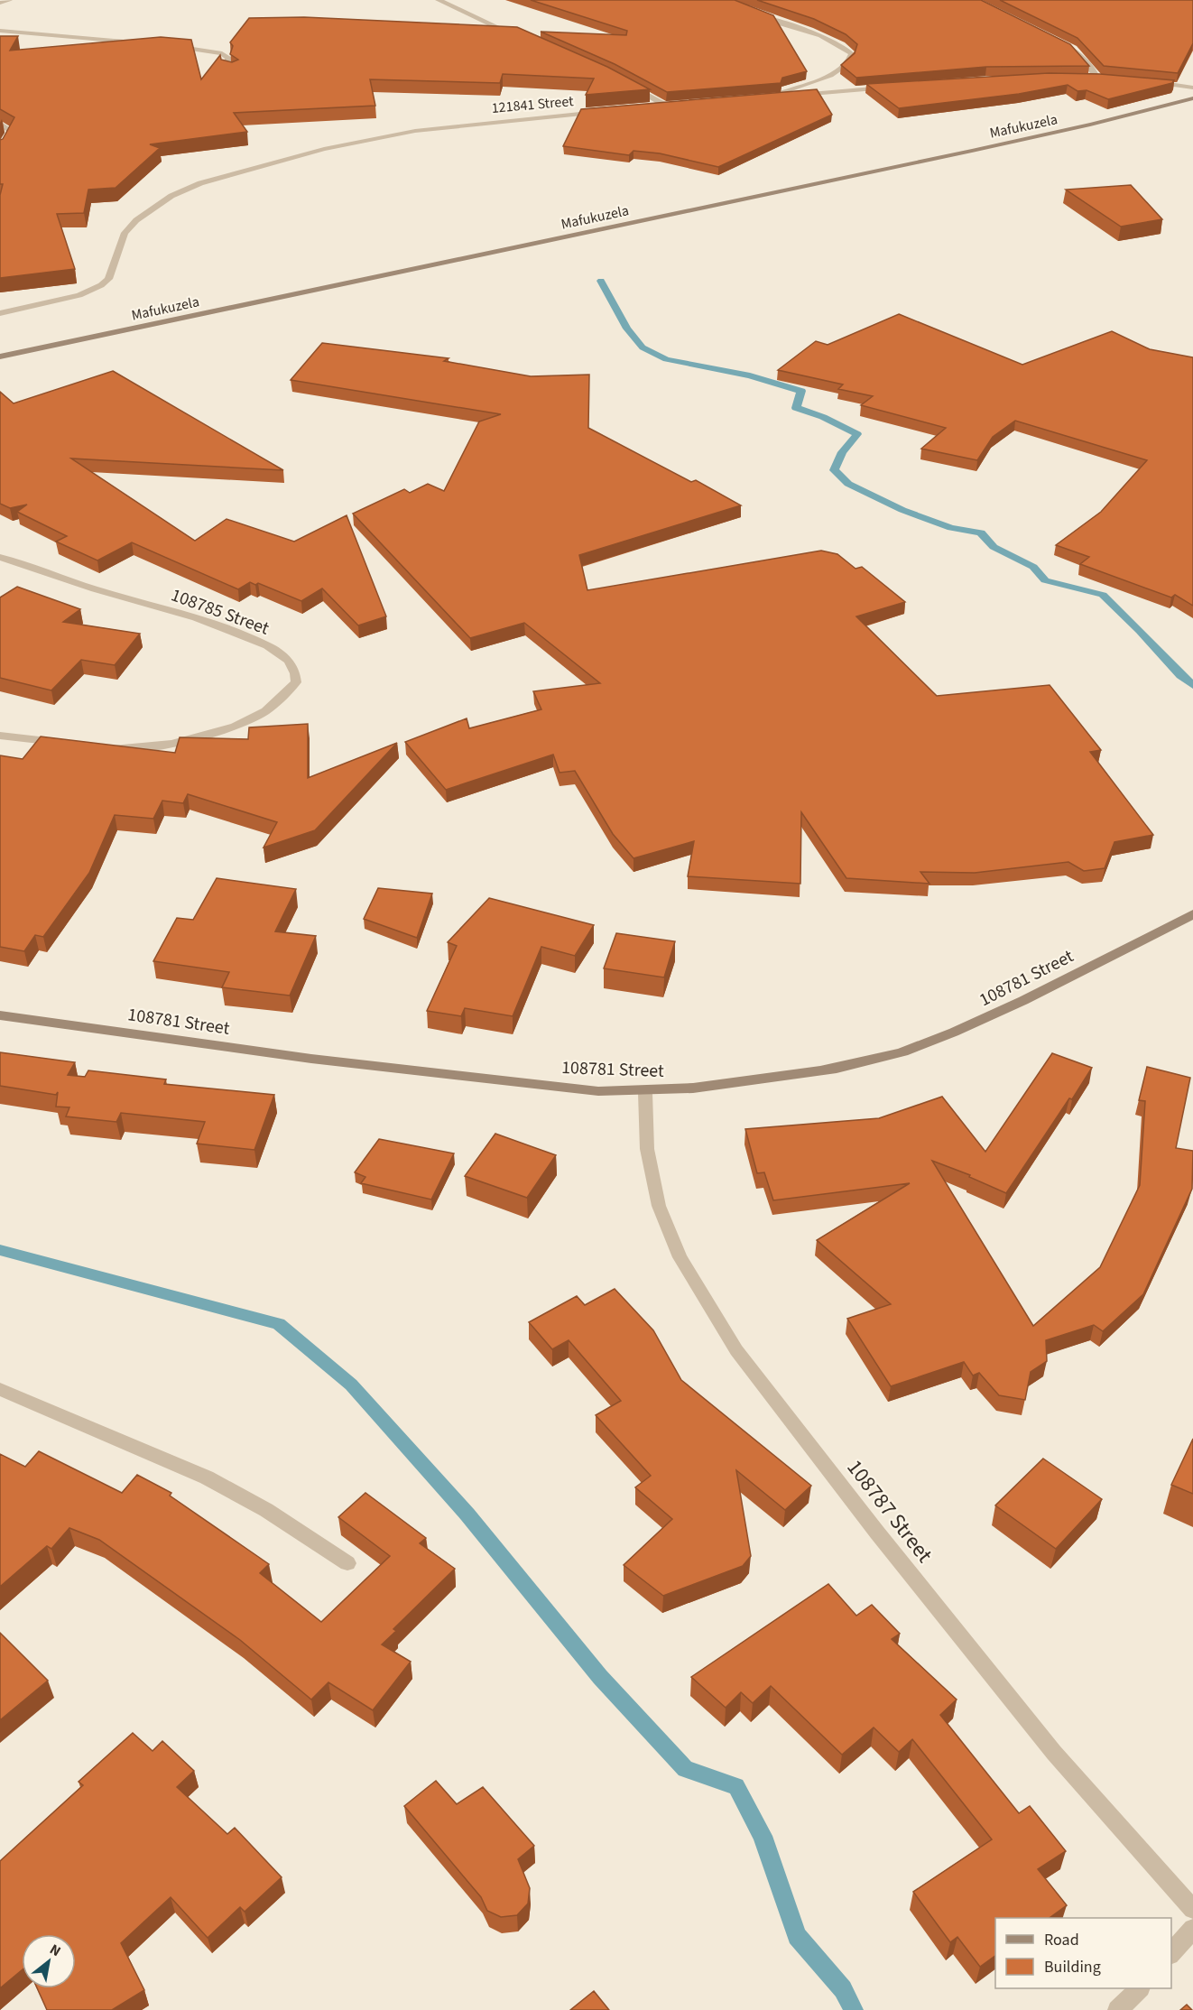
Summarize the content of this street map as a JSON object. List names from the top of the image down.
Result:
{
  "streets": {
    "main road": ["Mafukuzela", "108781 Street"],
    "street": ["121841 Street", "108785 Street", "108787 Street"]
  },
  "crossings": [
    ["108781 Street", "108787 Street"]
  ],
  "legend": ["Road", "Building"],
  "north": "top right"
}
